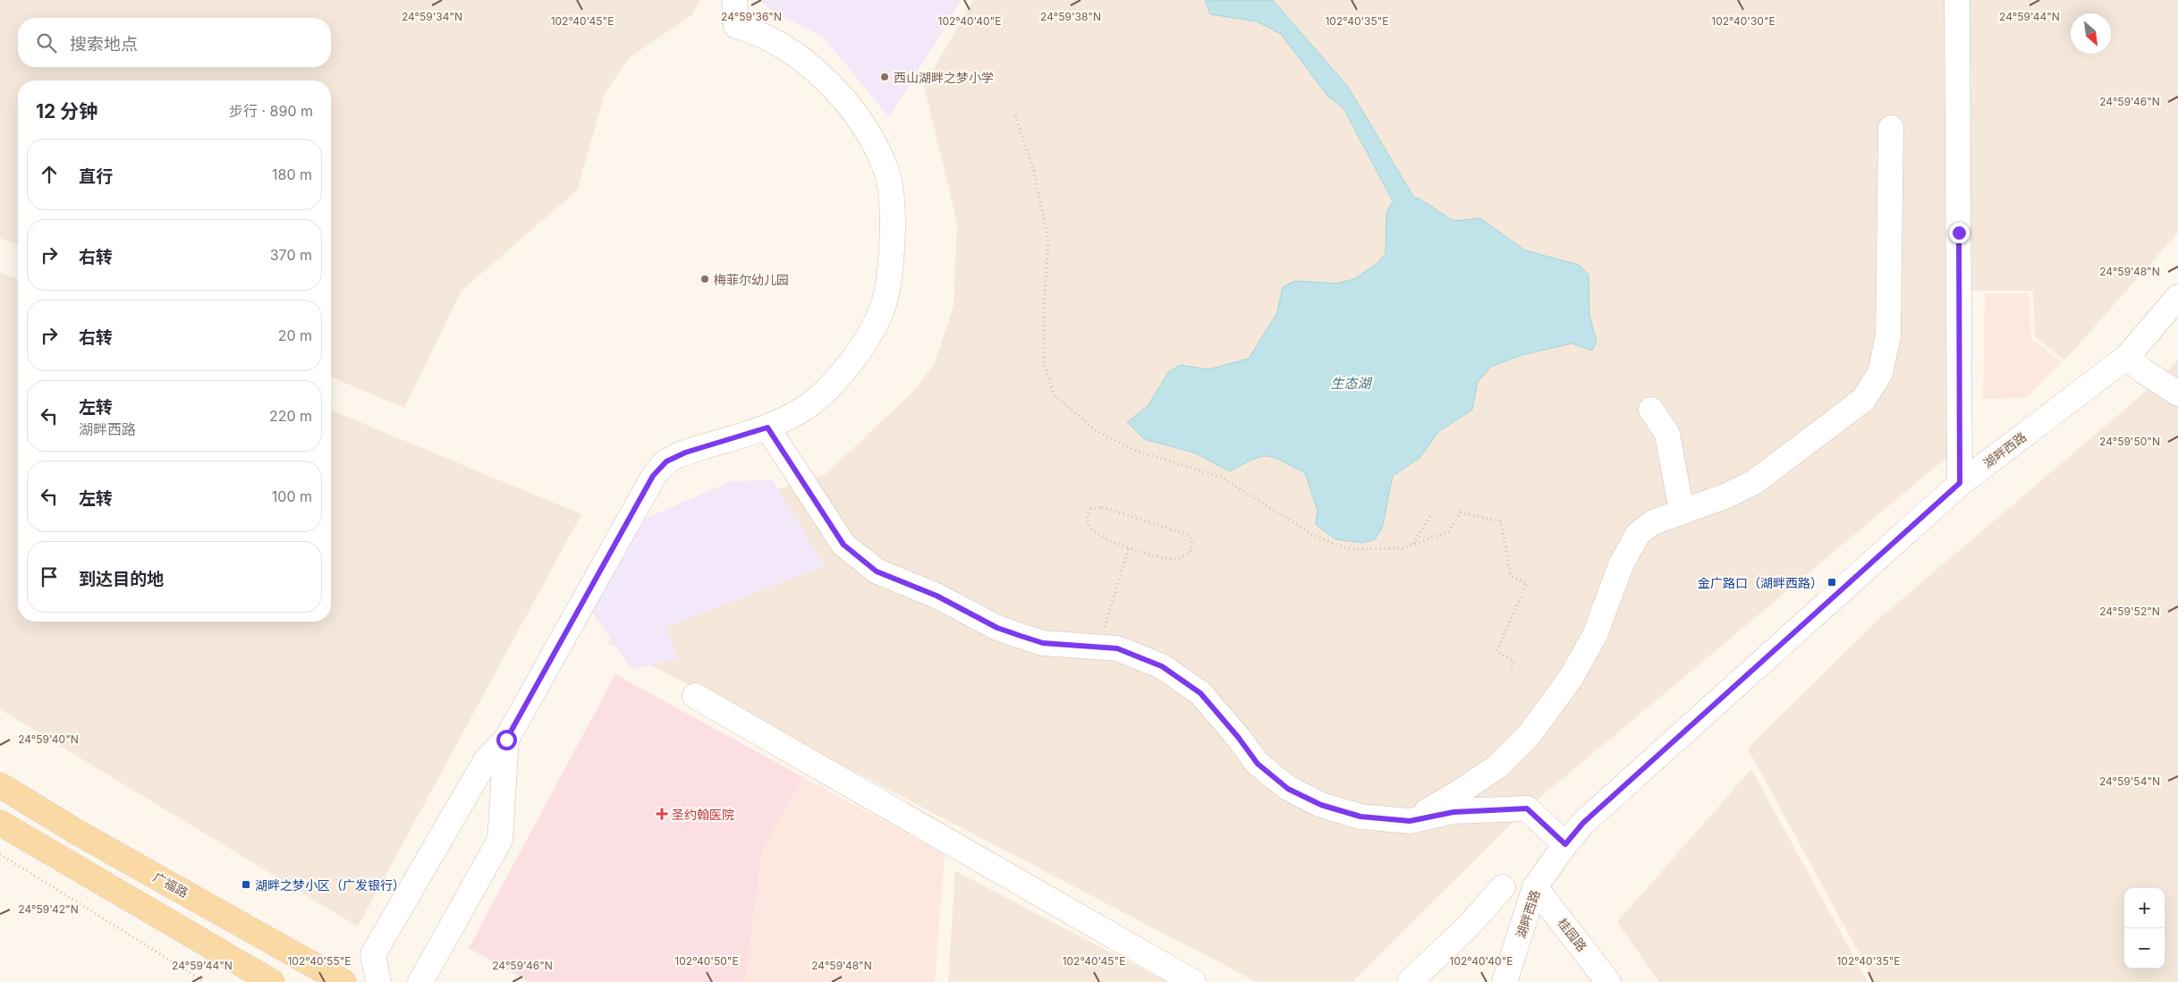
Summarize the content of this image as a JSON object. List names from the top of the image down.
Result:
{
  "streets": {
    "main road": ["广福路"],
    "street": ["湖畔西路", "桂园路"]
  },
  "crossings": [
    ["湖畔西路", "桂园路"]
  ],
  "water": ["生态湖"],
  "places": {
    "other": ["西山湖畔之梦小学", "梅菲尔幼儿园"],
    "transit": ["金广路口（湖畔西路）", "湖畔之梦小区（广发银行）"],
    "health": ["圣约翰医院"]
  },
  "north": "bottom right",
  "page": {
    "search": "搜索地点",
    "heading": ["12 分钟", "步行 · 890 m"],
    "list": [
      ["直行", "180 m"],
      ["右转", "370 m"],
      ["右转", "20 m"],
      ["左转", "湖畔西路", "220 m"],
      ["左转", "100 m"],
      "到达目的地"
    ],
    "map_buttons": ["+", "−"]
  },
  "coordinates": [
    "24°59'34\"N",
    "24°59'36\"N",
    "24°59'38\"N",
    "24°59'44\"N",
    "102°40'45\"E",
    "102°40'40\"E",
    "102°40'35\"E",
    "102°40'30\"E",
    "24°59'46\"N",
    "24°59'48\"N",
    "24°59'50\"N",
    "24°59'52\"N",
    "24°59'40\"N",
    "24°59'54\"N",
    "24°59'42\"N",
    "102°40'55\"E",
    "102°40'50\"E"
  ]
}
